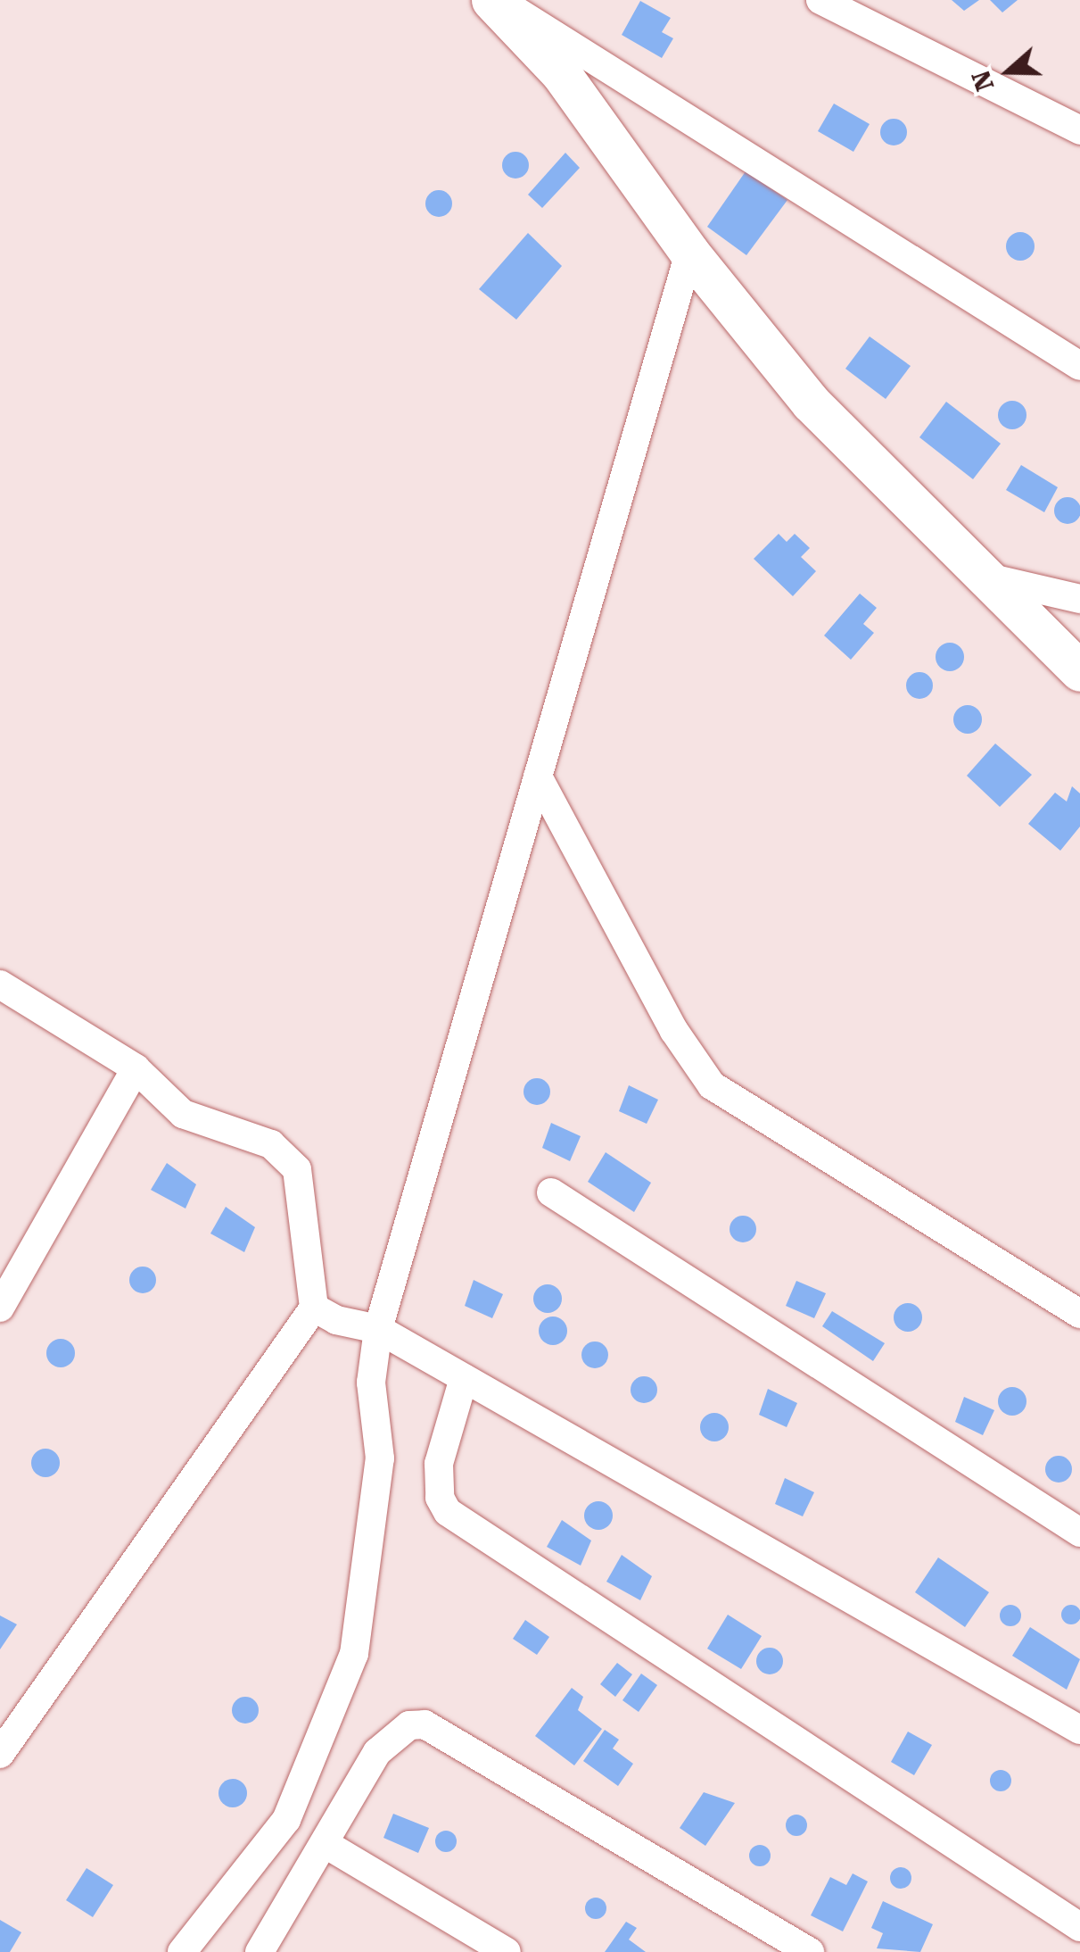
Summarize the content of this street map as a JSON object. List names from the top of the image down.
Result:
{
  "north": "left"
}
